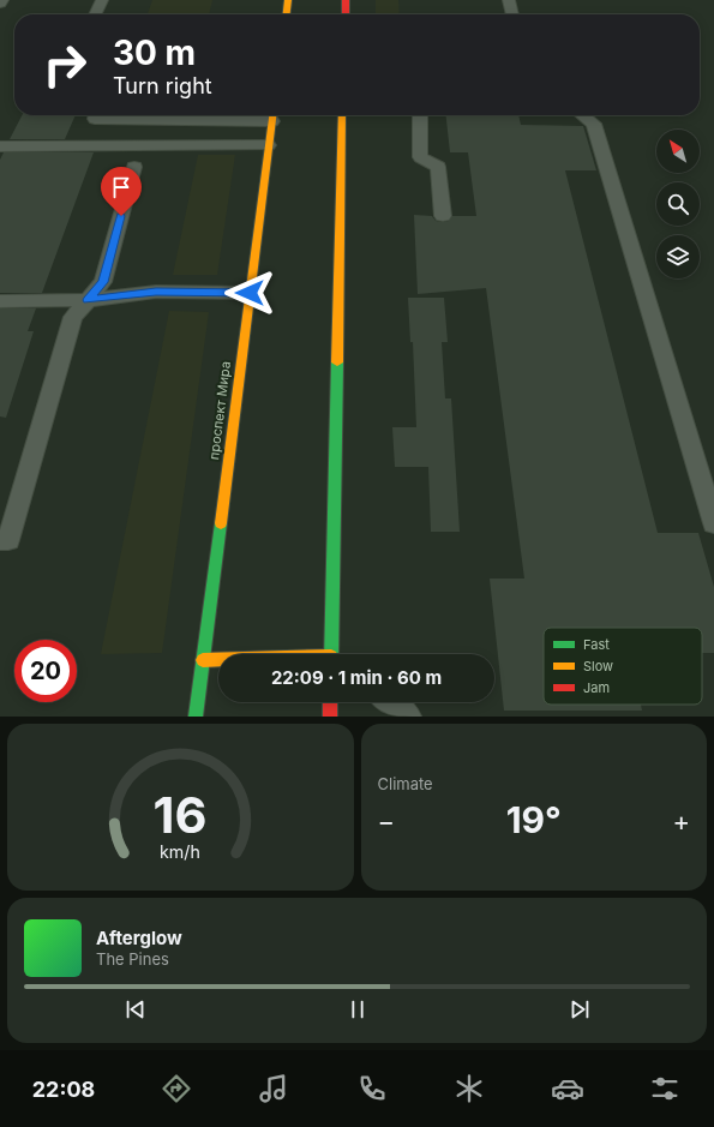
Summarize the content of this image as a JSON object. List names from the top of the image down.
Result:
{
  "streets": {
    "main road": ["проспект Мира"]
  },
  "legend": ["Fast", "Slow", "Jam"],
  "north": "top left",
  "page": {
    "turn": ["30 m", "Turn right"],
    "limit": "20",
    "trip": "22:09 · 1 min · 60 m",
    "tile": "Climate",
    "heat": ["−", "19°", "+"],
    "song": ["Afterglow", "The Pines"],
    "tabs": "22:08",
    "gauge": ["16", "km/h"]
  }
}
